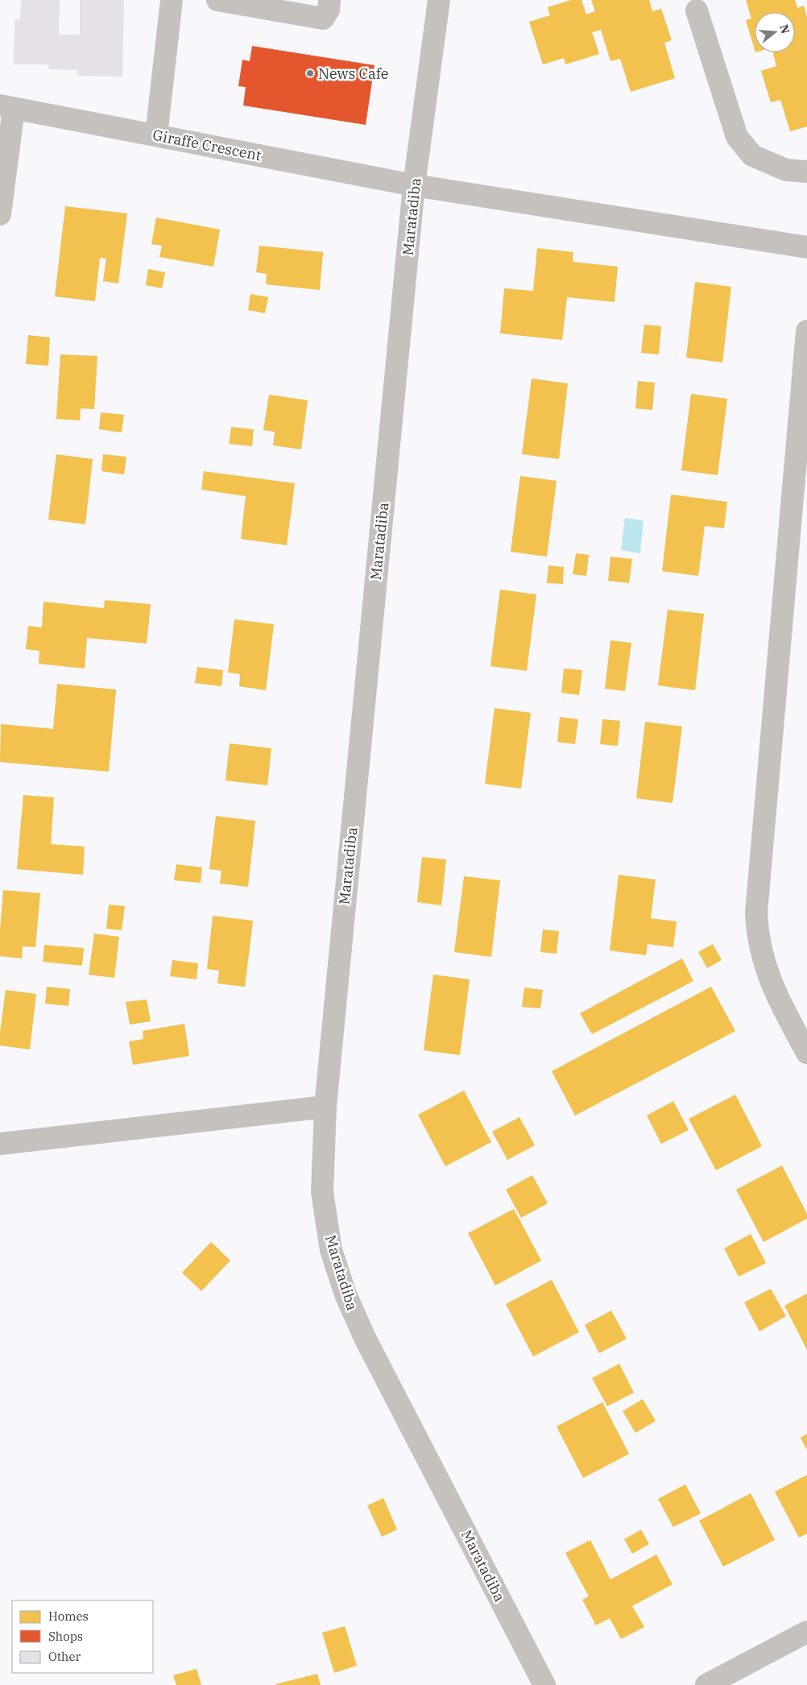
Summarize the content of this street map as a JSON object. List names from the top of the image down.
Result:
{
  "streets": {
    "street": ["Giraffe Crescent", "Maratadiba"]
  },
  "crossings": [
    ["Giraffe Crescent", "Maratadiba"]
  ],
  "places": ["News Cafe"],
  "legend": ["Homes", "Shops", "Other"],
  "north": "right"
}
